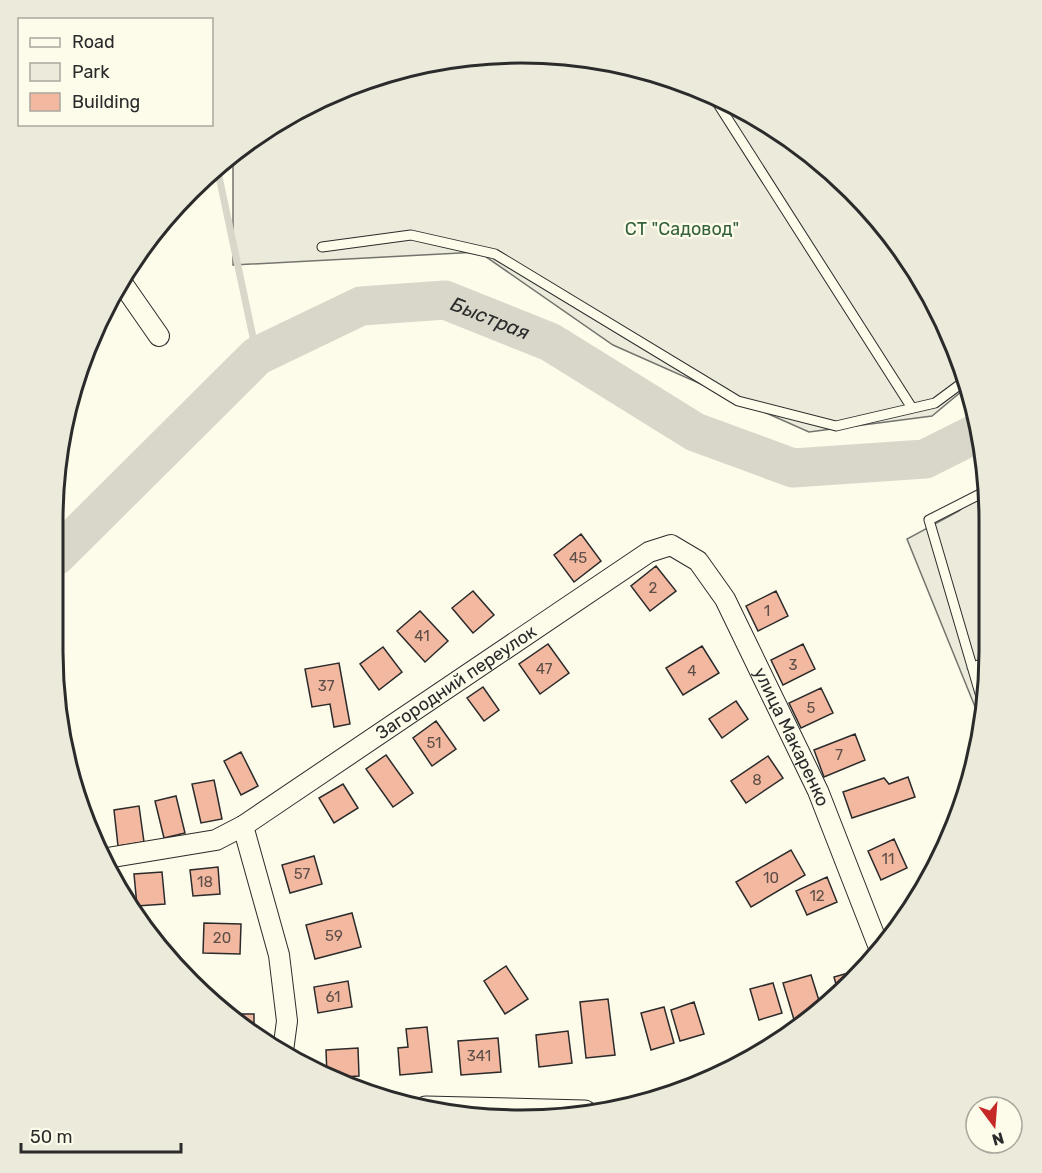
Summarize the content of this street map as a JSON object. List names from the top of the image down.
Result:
{
  "streets": {
    "street": ["Загородний переулок", "улица Макаренко"]
  },
  "crossings": [
    ["Загородний переулок", "улица Макаренко"]
  ],
  "water": ["Быстрая"],
  "parks": ["СТ \"Садовод\""],
  "house_numbers": [
    "45",
    "2",
    "1",
    "41",
    "3",
    "47",
    "4",
    "37",
    "5",
    "51",
    "7",
    "8",
    "11",
    "57",
    "10",
    "18",
    "12",
    "59",
    "20",
    "61",
    "341"
  ],
  "legend": ["Road", "Park", "Building"],
  "scale_bar": "50 m",
  "north": "bottom"
}
